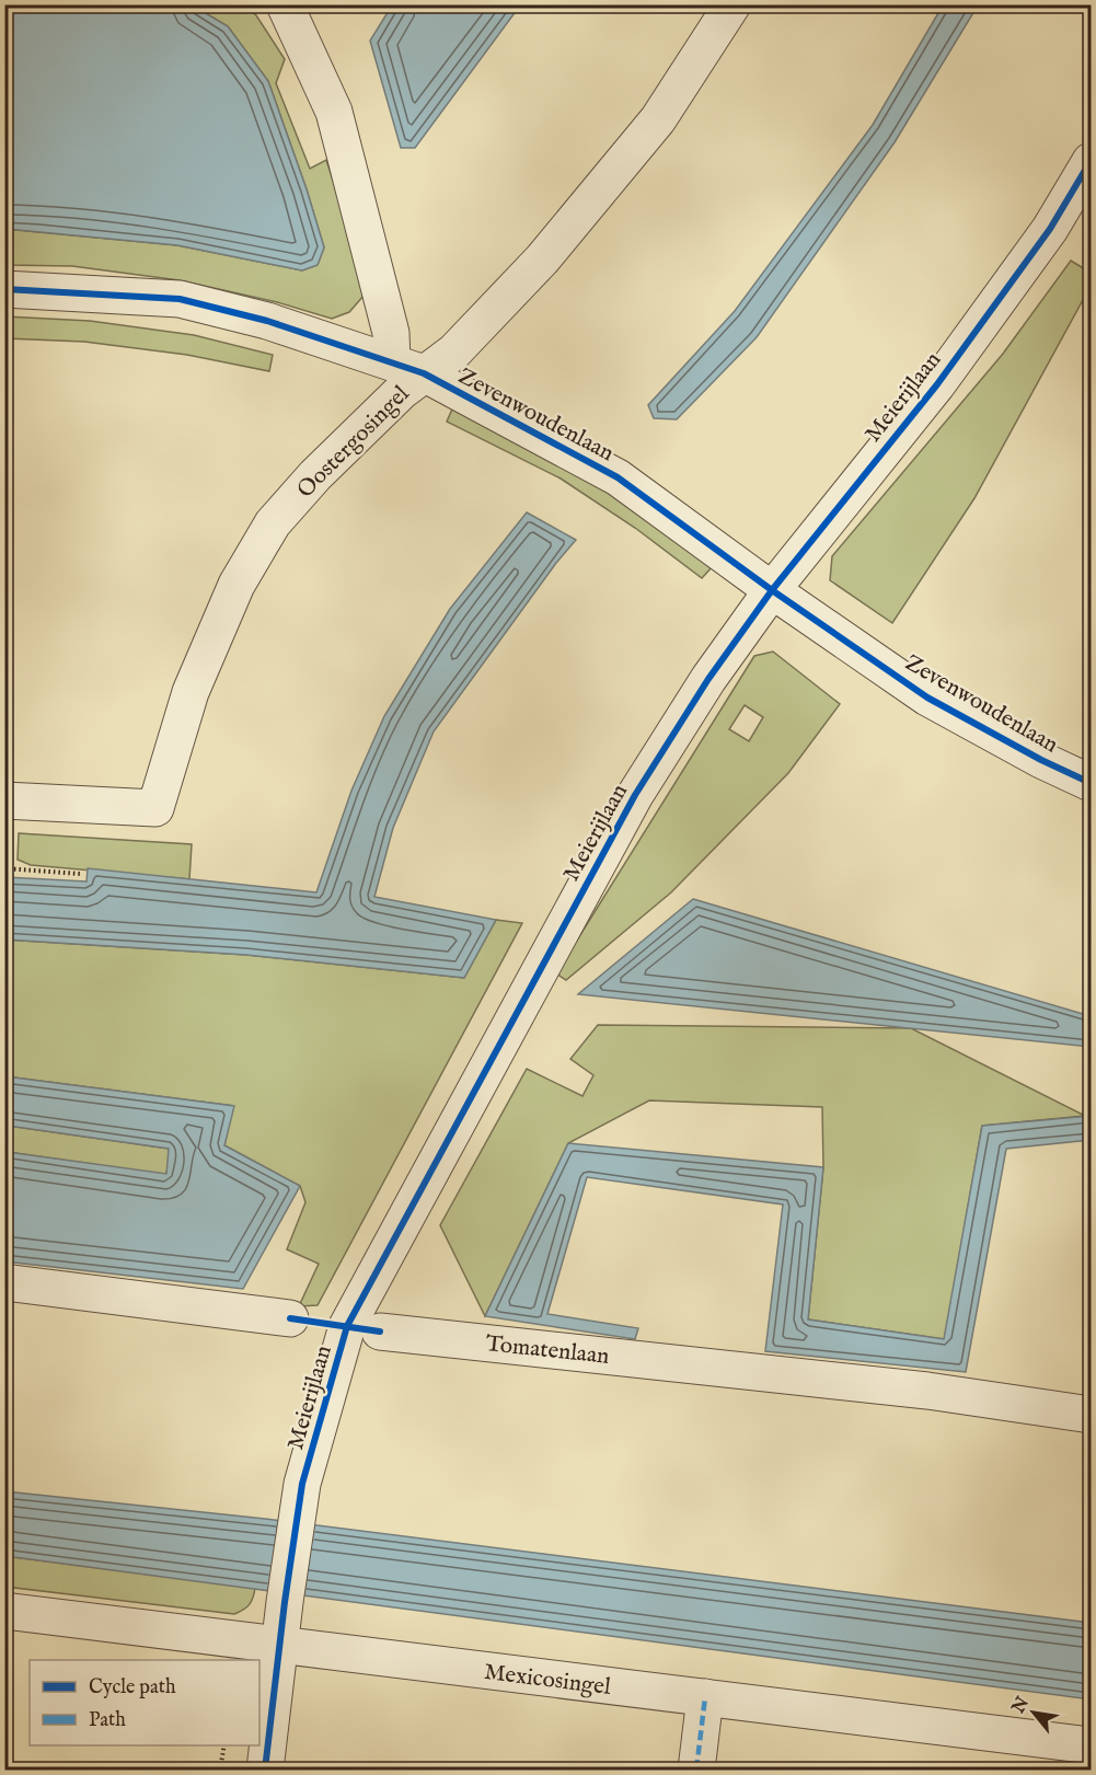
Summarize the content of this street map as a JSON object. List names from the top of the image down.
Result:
{
  "streets": {
    "street": [
      "Meierijlaan",
      "Zevenwoudenlaan",
      "Oostergosingel",
      "Tomatenlaan",
      "Mexicosingel"
    ]
  },
  "crossings": [
    ["Meierijlaan", "Zevenwoudenlaan"],
    ["Meierijlaan", "Mexicosingel"],
    ["Zevenwoudenlaan", "Oostergosingel"]
  ],
  "legend": ["Cycle path", "Path"],
  "north": "top left"
}
